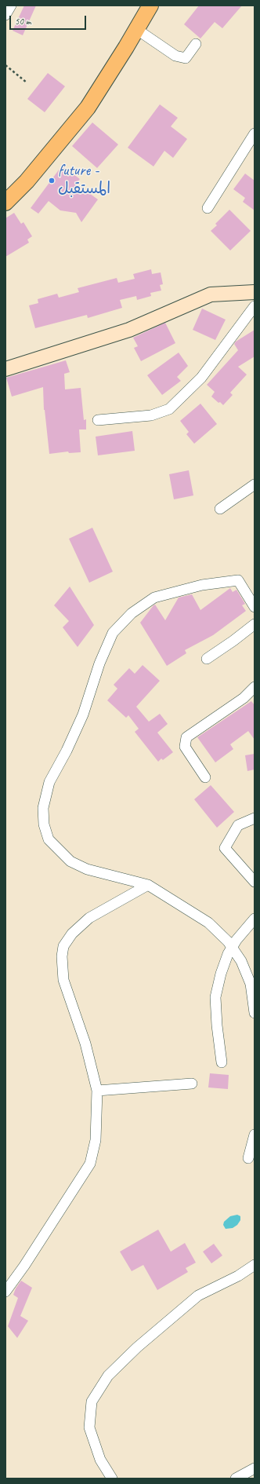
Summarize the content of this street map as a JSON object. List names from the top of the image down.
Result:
{
  "places": ["future - المستقبل"],
  "scale_bar": "50 m"
}
